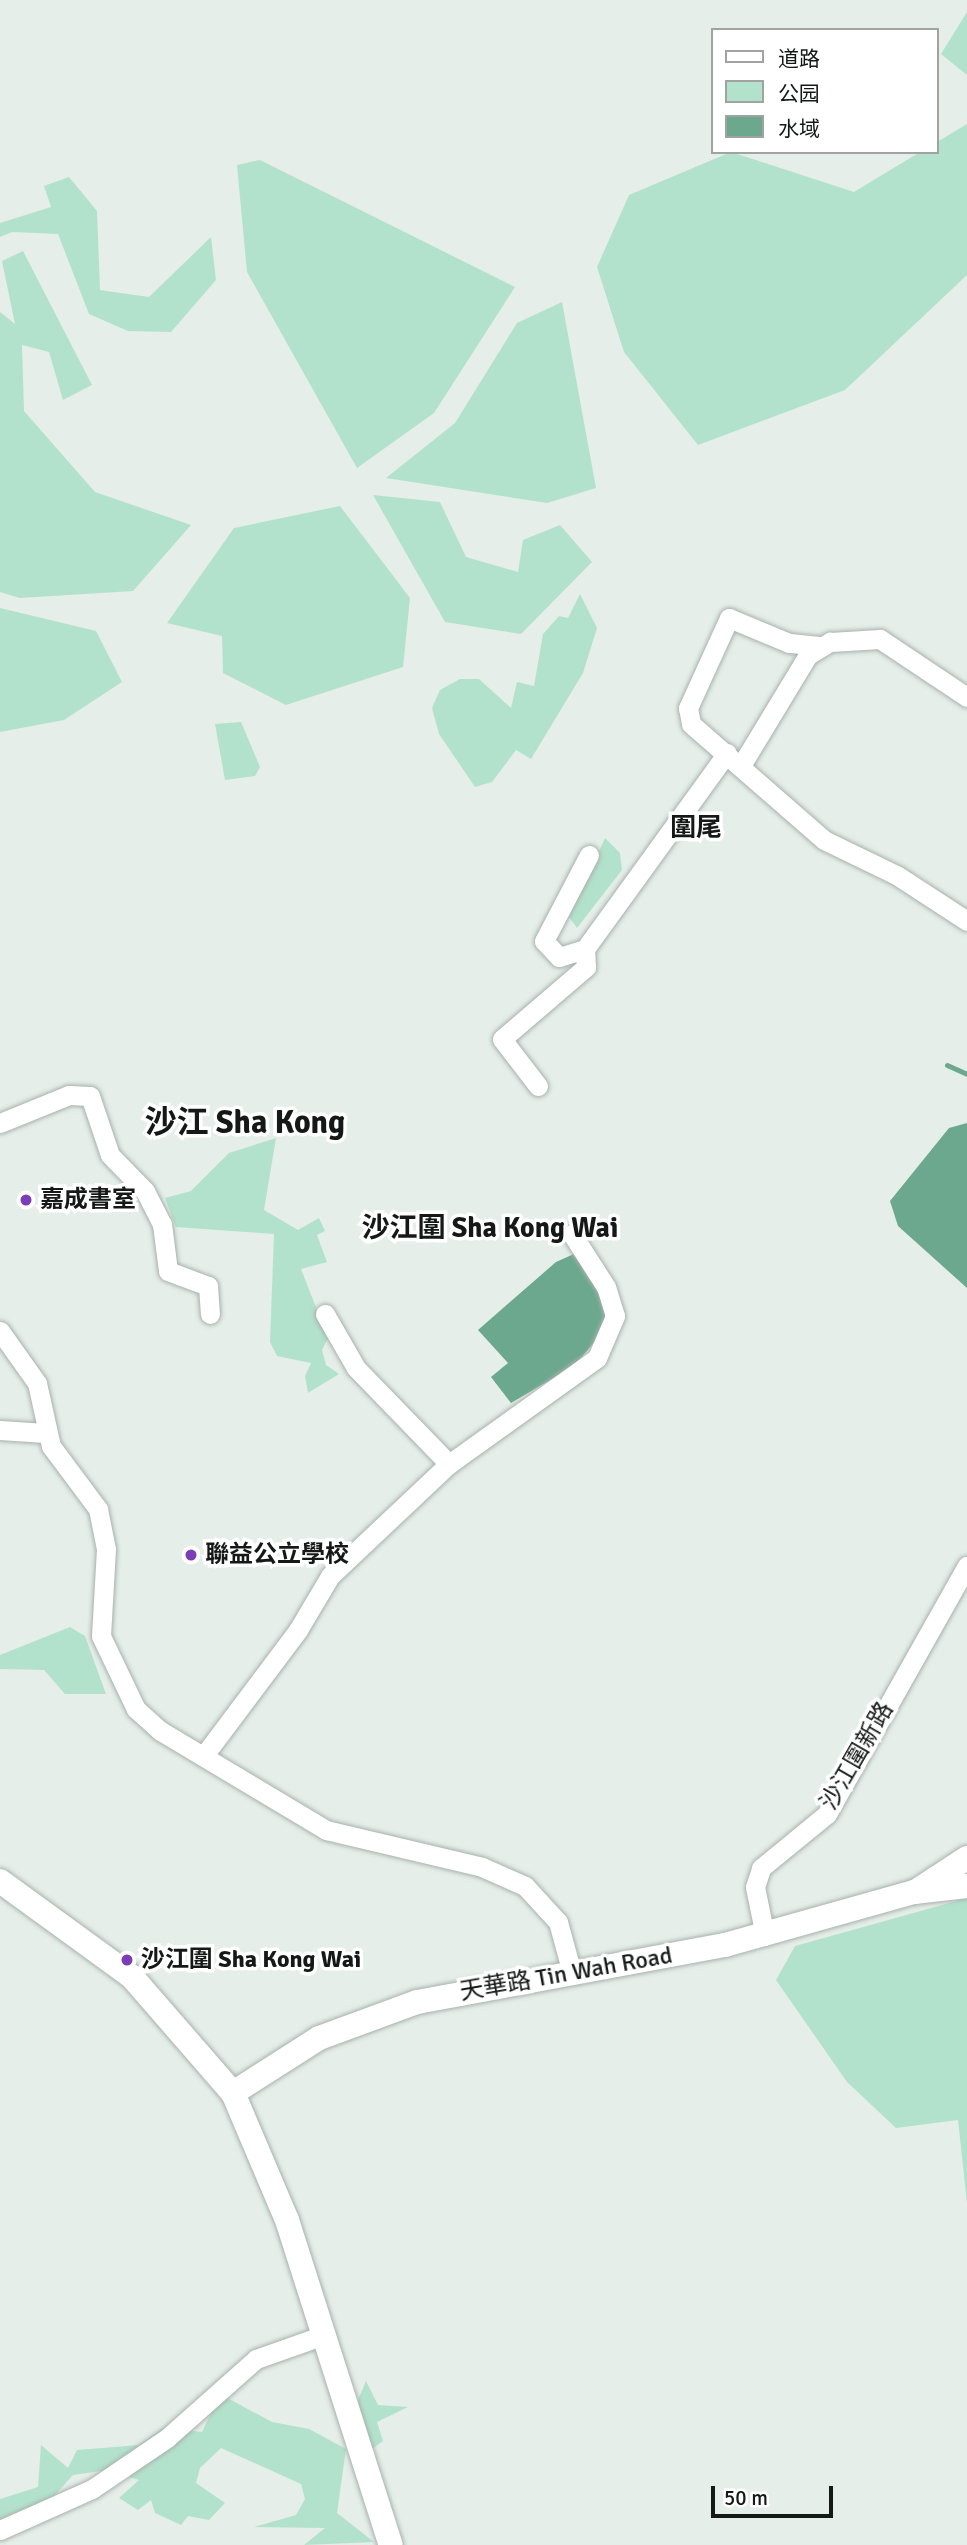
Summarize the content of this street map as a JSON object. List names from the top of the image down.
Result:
{
  "streets": {
    "street": ["沙江圍新路", "天華路 Tin Wah Road"]
  },
  "crossings": [
    ["沙江圍新路", "天華路 Tin Wah Road"]
  ],
  "districts": ["圍尾", "沙江 Sha Kong", "沙江圍 Sha Kong Wai"],
  "places": ["嘉成書室", "聯益公立學校", "沙江圍 Sha Kong Wai"],
  "legend": ["道路", "公园", "水域"],
  "scale_bar": "50 m"
}
